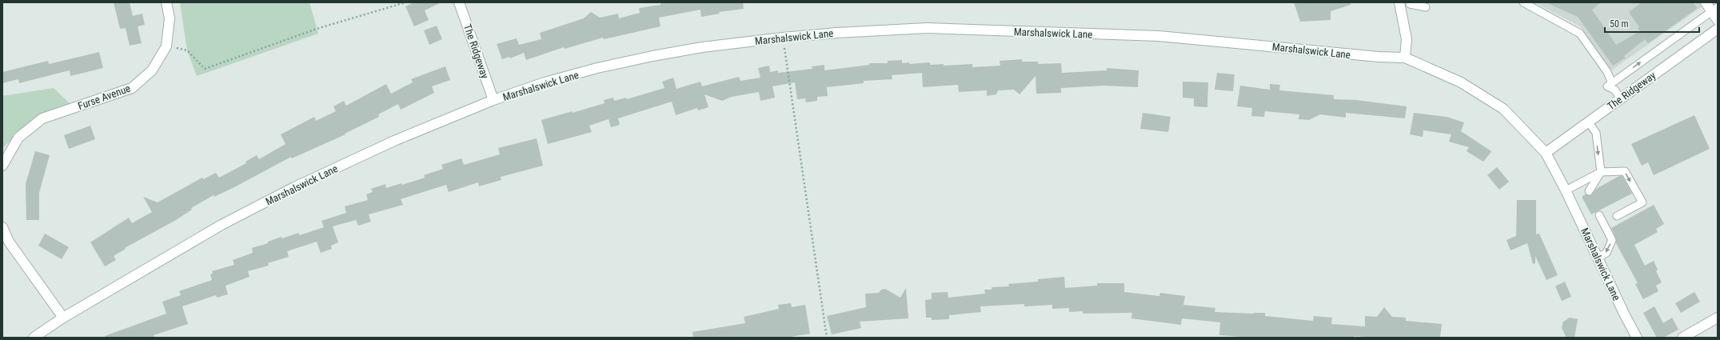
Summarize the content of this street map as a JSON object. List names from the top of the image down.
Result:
{
  "streets": {
    "street": ["Marshalswick Lane", "The Ridgeway", "Furse Avenue"]
  },
  "crossings": [
    ["Marshalswick Lane", "The Ridgeway"]
  ],
  "scale_bar": "50 m"
}
